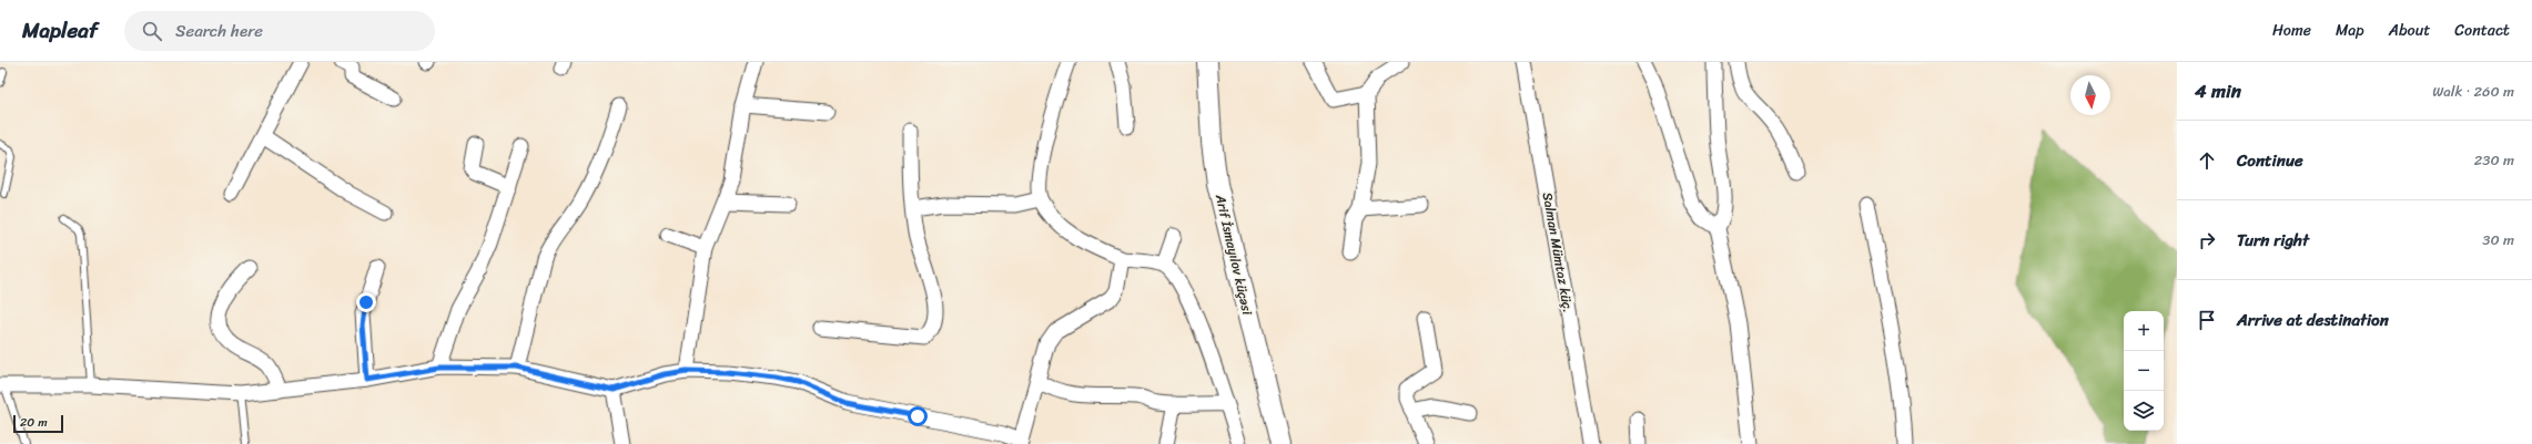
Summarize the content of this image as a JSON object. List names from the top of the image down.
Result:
{
  "streets": {
    "street": ["Salman Mümtaz küç.", "Arif İsmayılov küçəsi"]
  },
  "scale_bar": "20 m",
  "north": "bottom",
  "page": {
    "header": "Mapleaf",
    "search": "Search here",
    "nav": [
      "Home",
      "Map",
      "About",
      "Contact"
    ],
    "heading": ["4 min", "Walk · 260 m"],
    "list": [
      ["Continue", "230 m"],
      ["Turn right", "30 m"],
      "Arrive at destination"
    ],
    "map_buttons": ["+", "−"],
    "scale": "20 m"
  }
}
